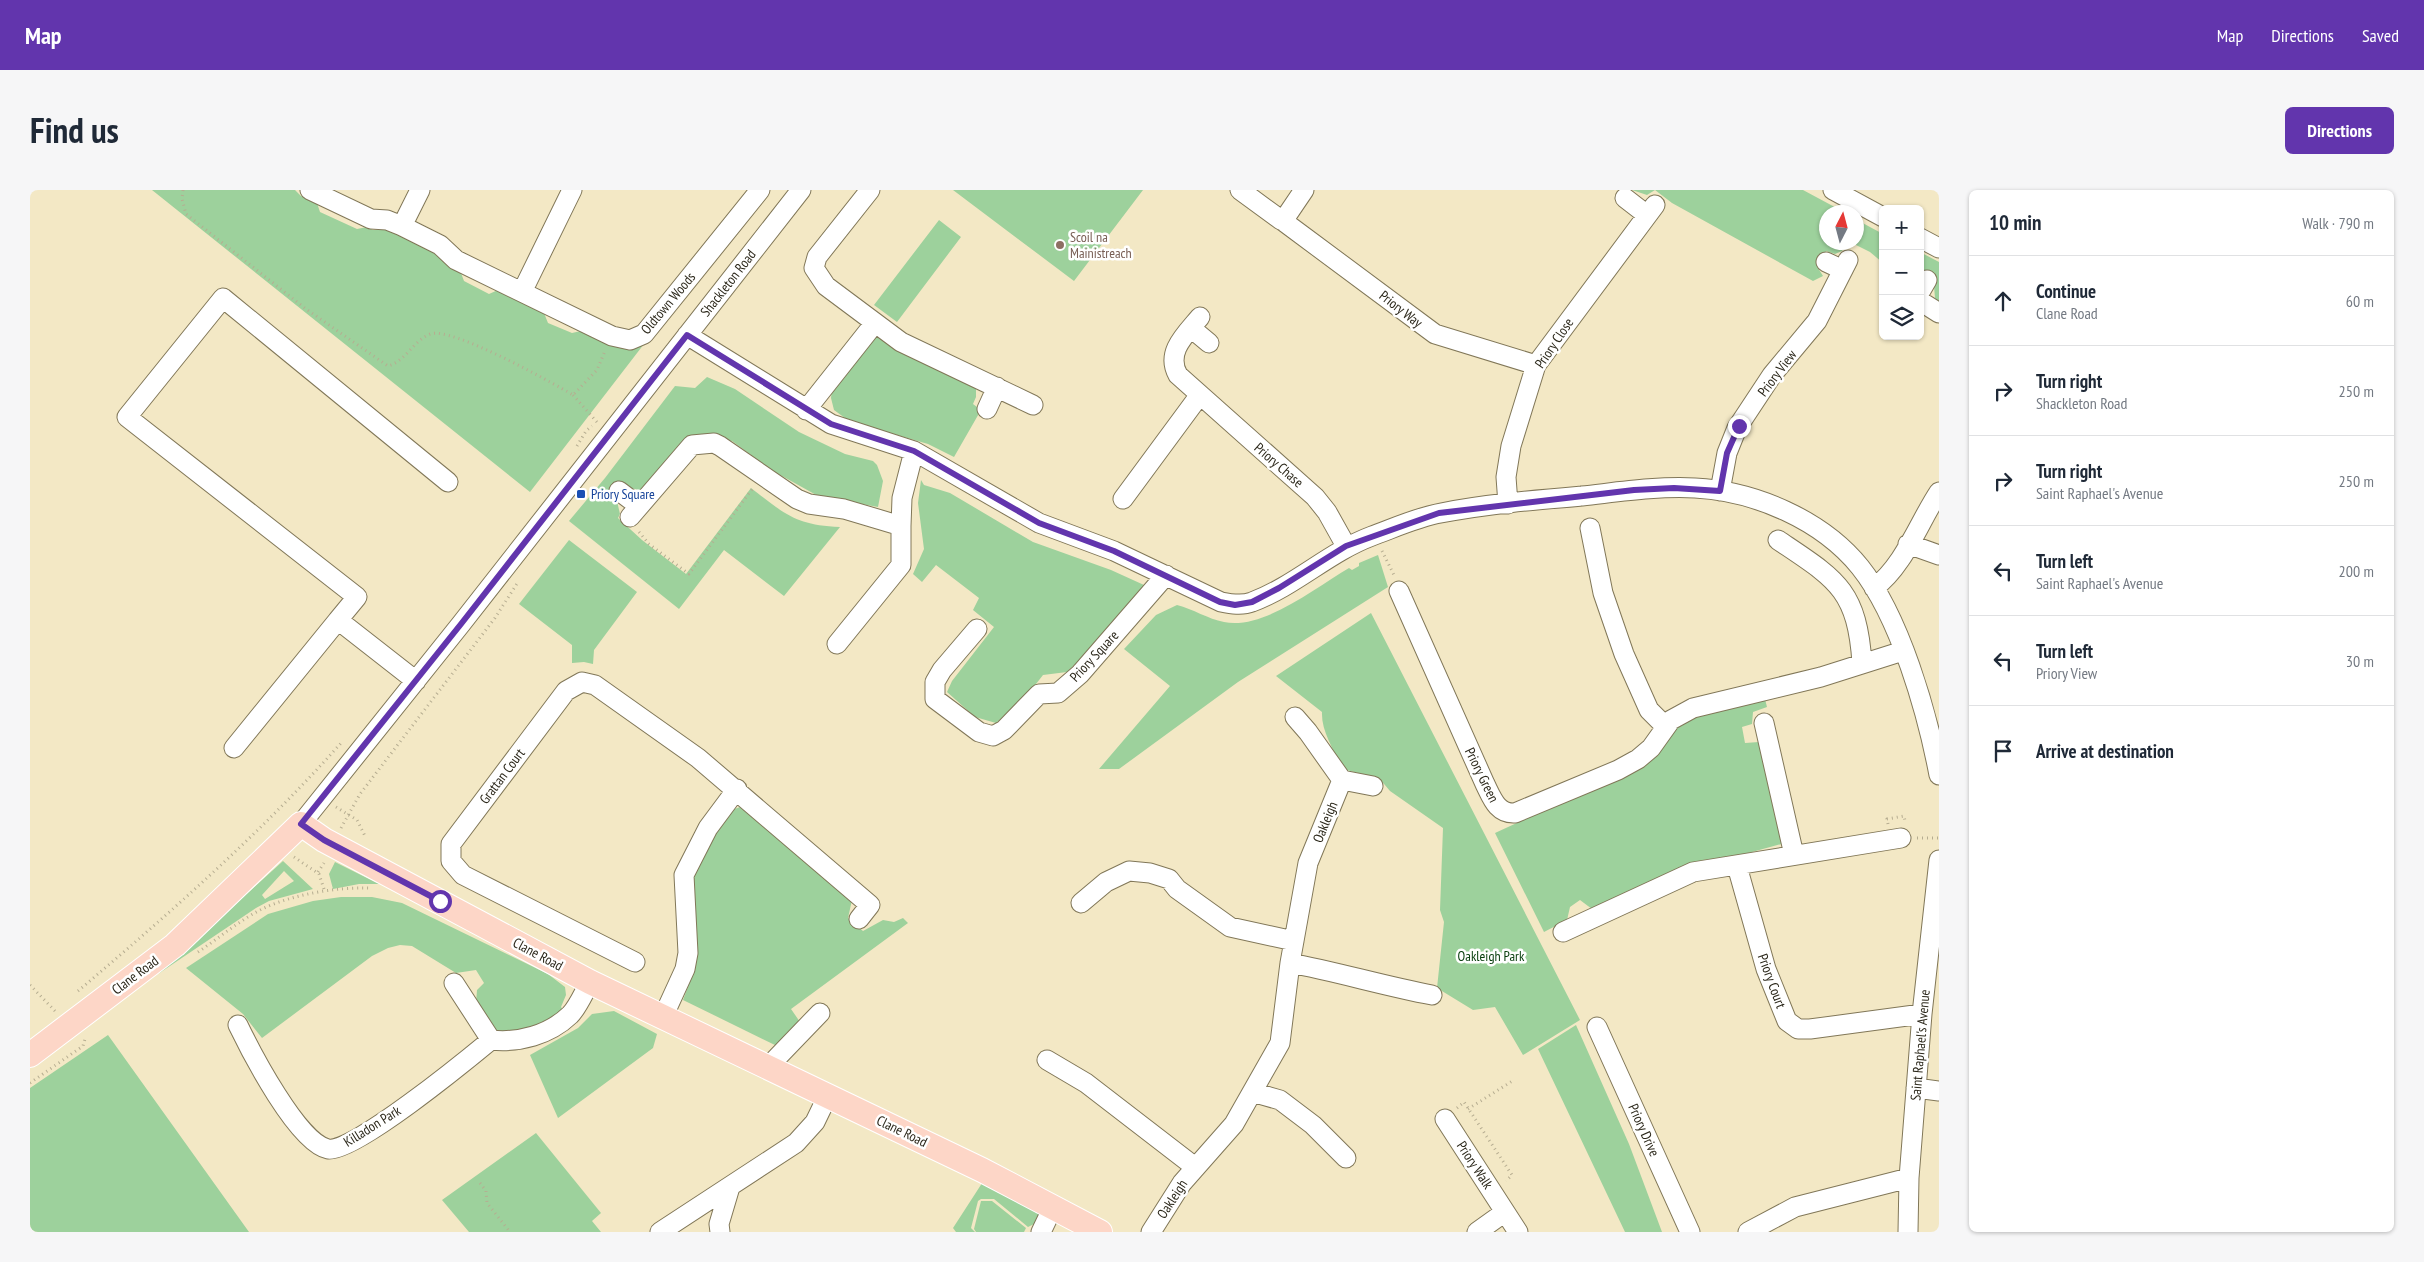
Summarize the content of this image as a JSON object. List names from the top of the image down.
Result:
{
  "streets": {
    "main road": ["Clane Road"],
    "street": [
      "Shackleton Road",
      "Oldtown Woods",
      "Priory Way",
      "Priory Close",
      "Priory View",
      "Priory Chase",
      "Priory Square",
      "Priory Green",
      "Grattan Court",
      "Oakleigh",
      "Priory Court",
      "Saint Raphael's Avenue",
      "Killadon Park",
      "Priory Drive",
      "Priory Walk"
    ]
  },
  "crossings": [
    ["Shackleton Road", "Clane Road"],
    ["Priory Way", "Priory Close"],
    ["Priory Court", "Saint Raphael's Avenue"]
  ],
  "parks": ["Oakleigh Park"],
  "places": {
    "other": ["Scoil na Mainistreach"],
    "transit": ["Priory Square"]
  },
  "north": "top",
  "page": {
    "header": "Map",
    "nav": ["Map", "Directions", "Saved"],
    "title": "Find us",
    "buttons": "Directions",
    "heading": ["10 min", "Walk · 790 m"],
    "map_buttons": ["+", "−"],
    "list": [
      ["Continue", "Clane Road", "60 m"],
      ["Turn right", "Shackleton Road", "250 m"],
      ["Turn right", "Saint Raphael's Avenue", "250 m"],
      ["Turn left", "Saint Raphael's Avenue", "200 m"],
      ["Turn left", "Priory View", "30 m"],
      "Arrive at destination"
    ]
  }
}
